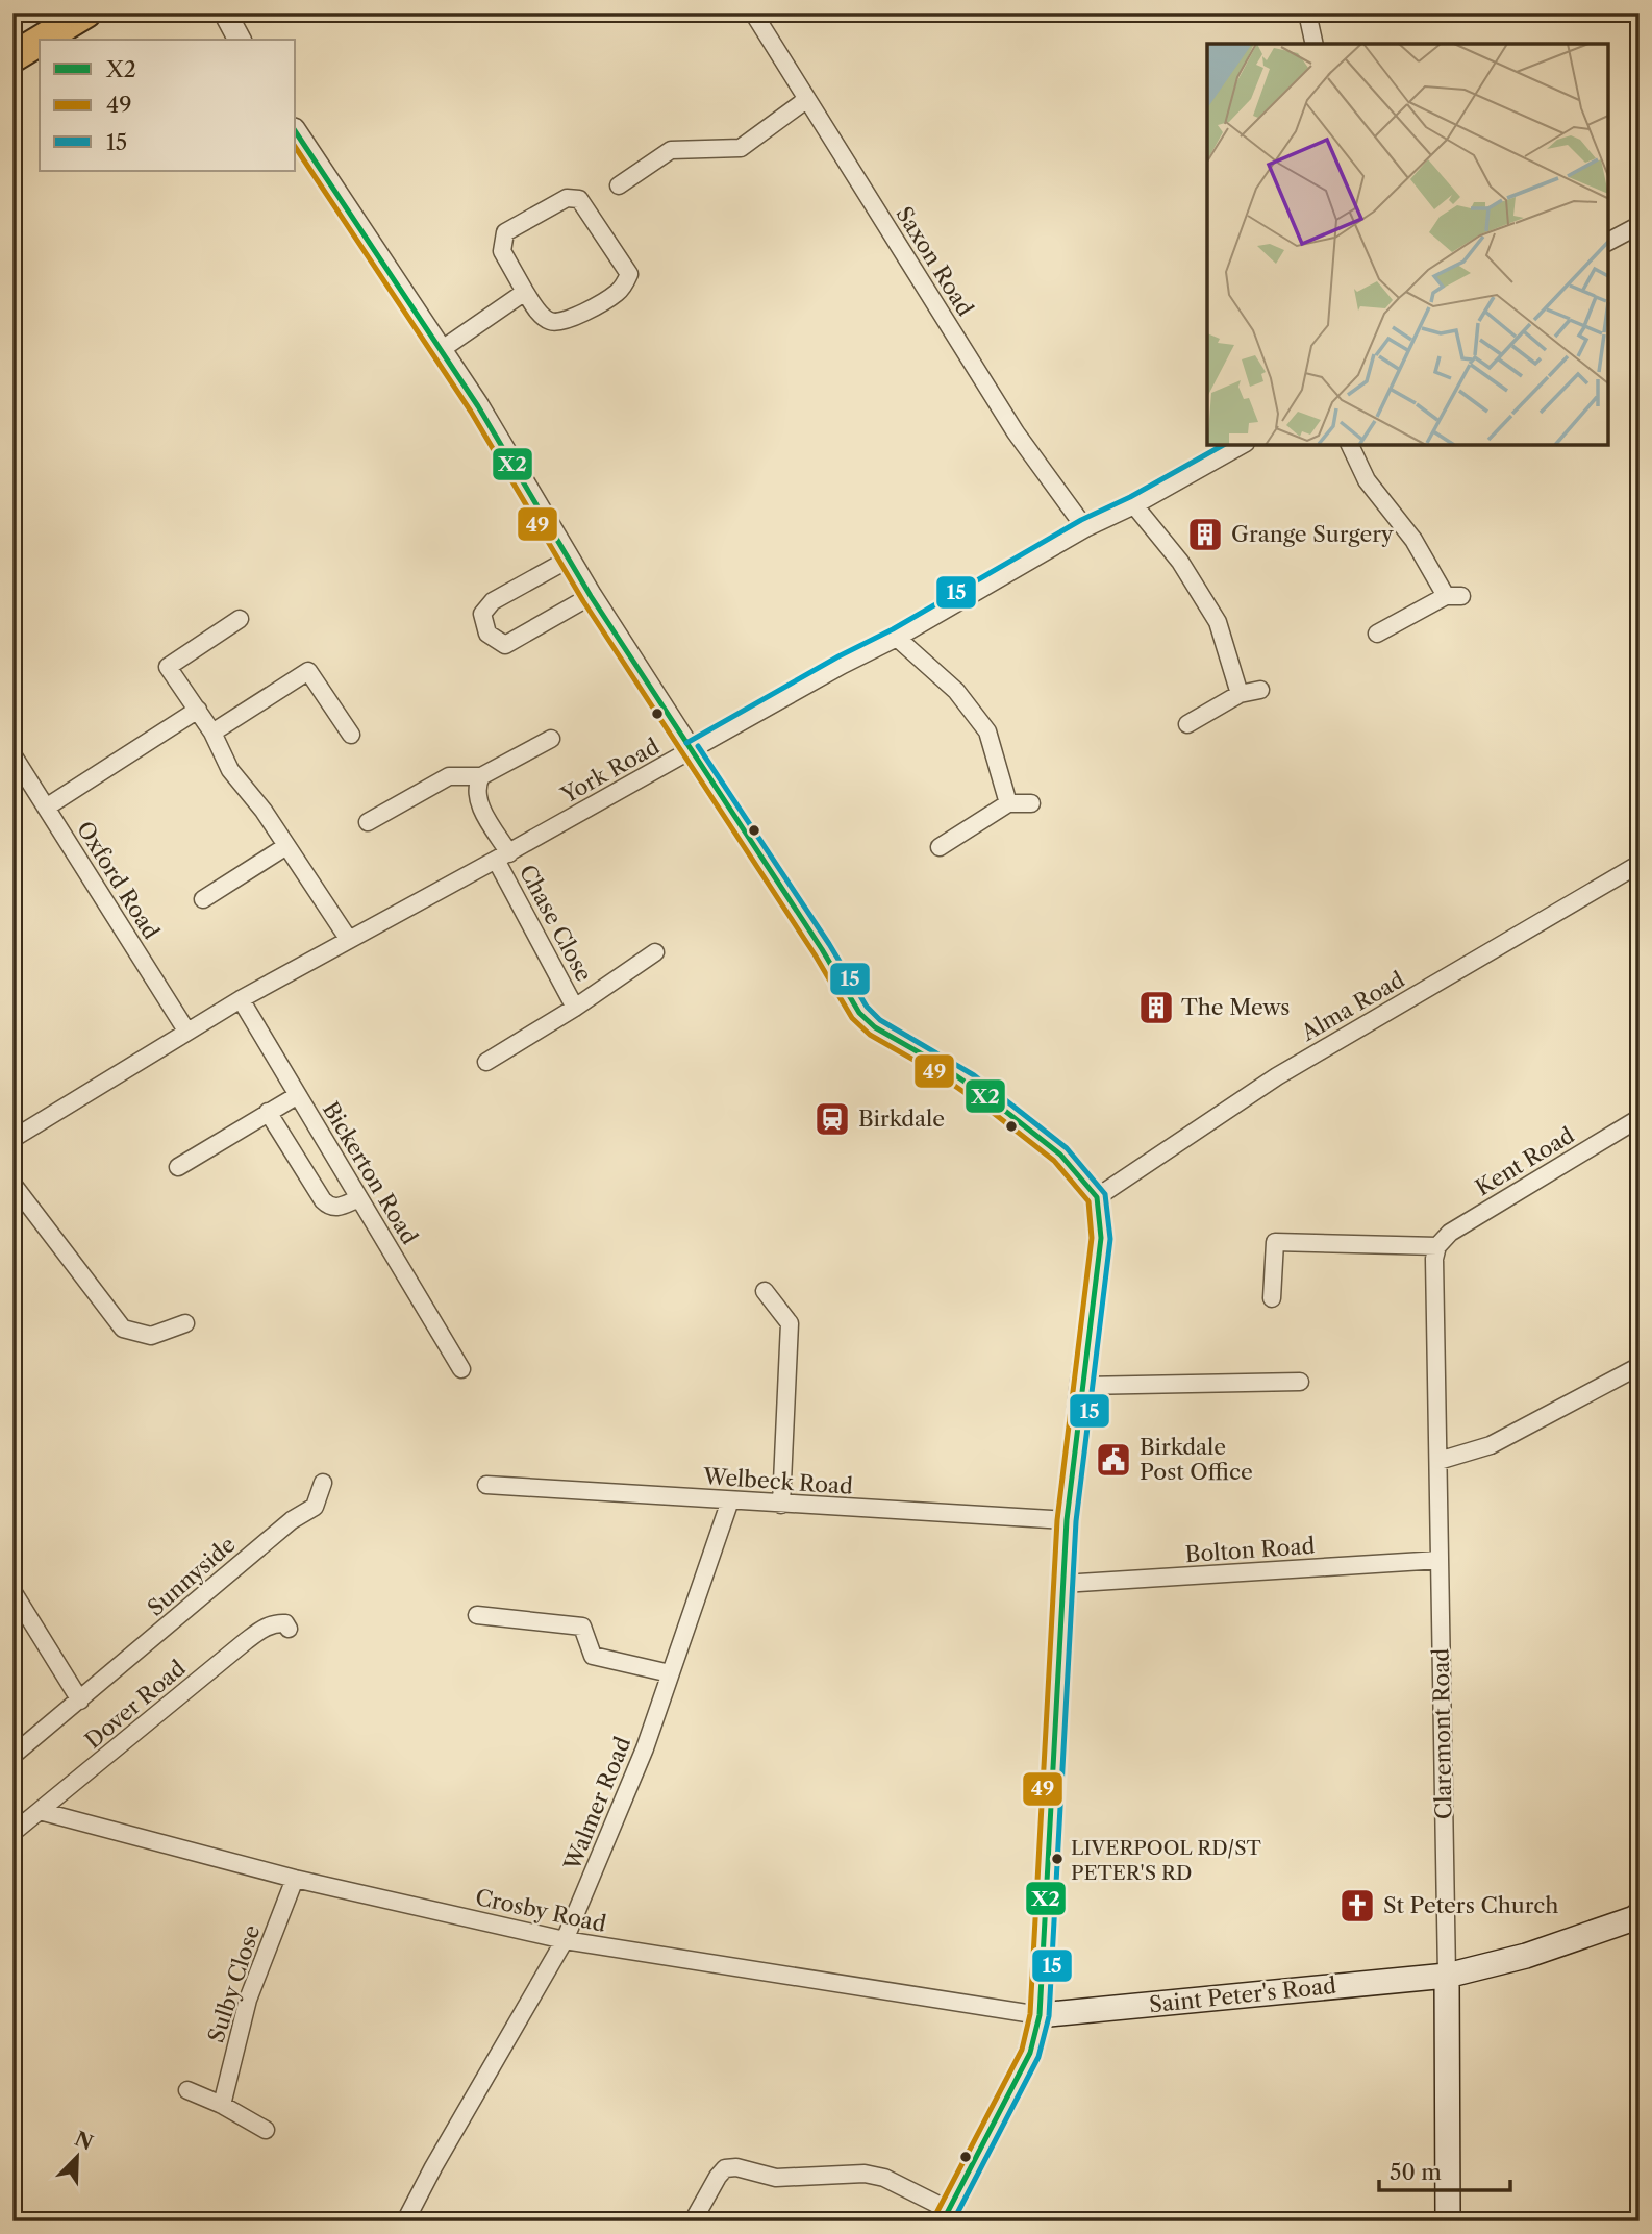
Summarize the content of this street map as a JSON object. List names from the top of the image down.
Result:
{
  "streets": {
    "main road": ["Claremont Road", "Saint Peter's Road"],
    "street": [
      "Saxon Road",
      "York Road",
      "Oxford Road",
      "Chase Close",
      "Alma Road",
      "Kent Road",
      "Bickerton Road",
      "Welbeck Road",
      "Bolton Road",
      "Sunnyside",
      "Dover Road",
      "Walmer Road",
      "Crosby Road",
      "Sulby Close"
    ]
  },
  "crossings": [
    ["Saxon Road", "York Road"],
    ["York Road", "Oxford Road"],
    ["York Road", "Chase Close"],
    ["York Road", "Bickerton Road"],
    ["Kent Road", "Claremont Road"],
    ["Welbeck Road", "Walmer Road"],
    ["Bolton Road", "Claremont Road"],
    ["Dover Road", "Crosby Road"],
    ["Claremont Road", "Saint Peter's Road"],
    ["Walmer Road", "Crosby Road"],
    ["Crosby Road", "Sulby Close"],
    ["Crosby Road", "Saint Peter's Road"]
  ],
  "places": {
    "building": ["Grange Surgery", "The Mews"],
    "station": ["Birkdale"],
    "public building": ["Birkdale Post Office"],
    "other": ["LIVERPOOL RD/ST PETER'S RD"],
    "church": ["St Peters Church"]
  },
  "lines": ["transit line X2", "transit line 49", "transit line 15"],
  "legend": ["X2", "49", "15"],
  "scale_bar": "50 m",
  "north": "top right"
}
